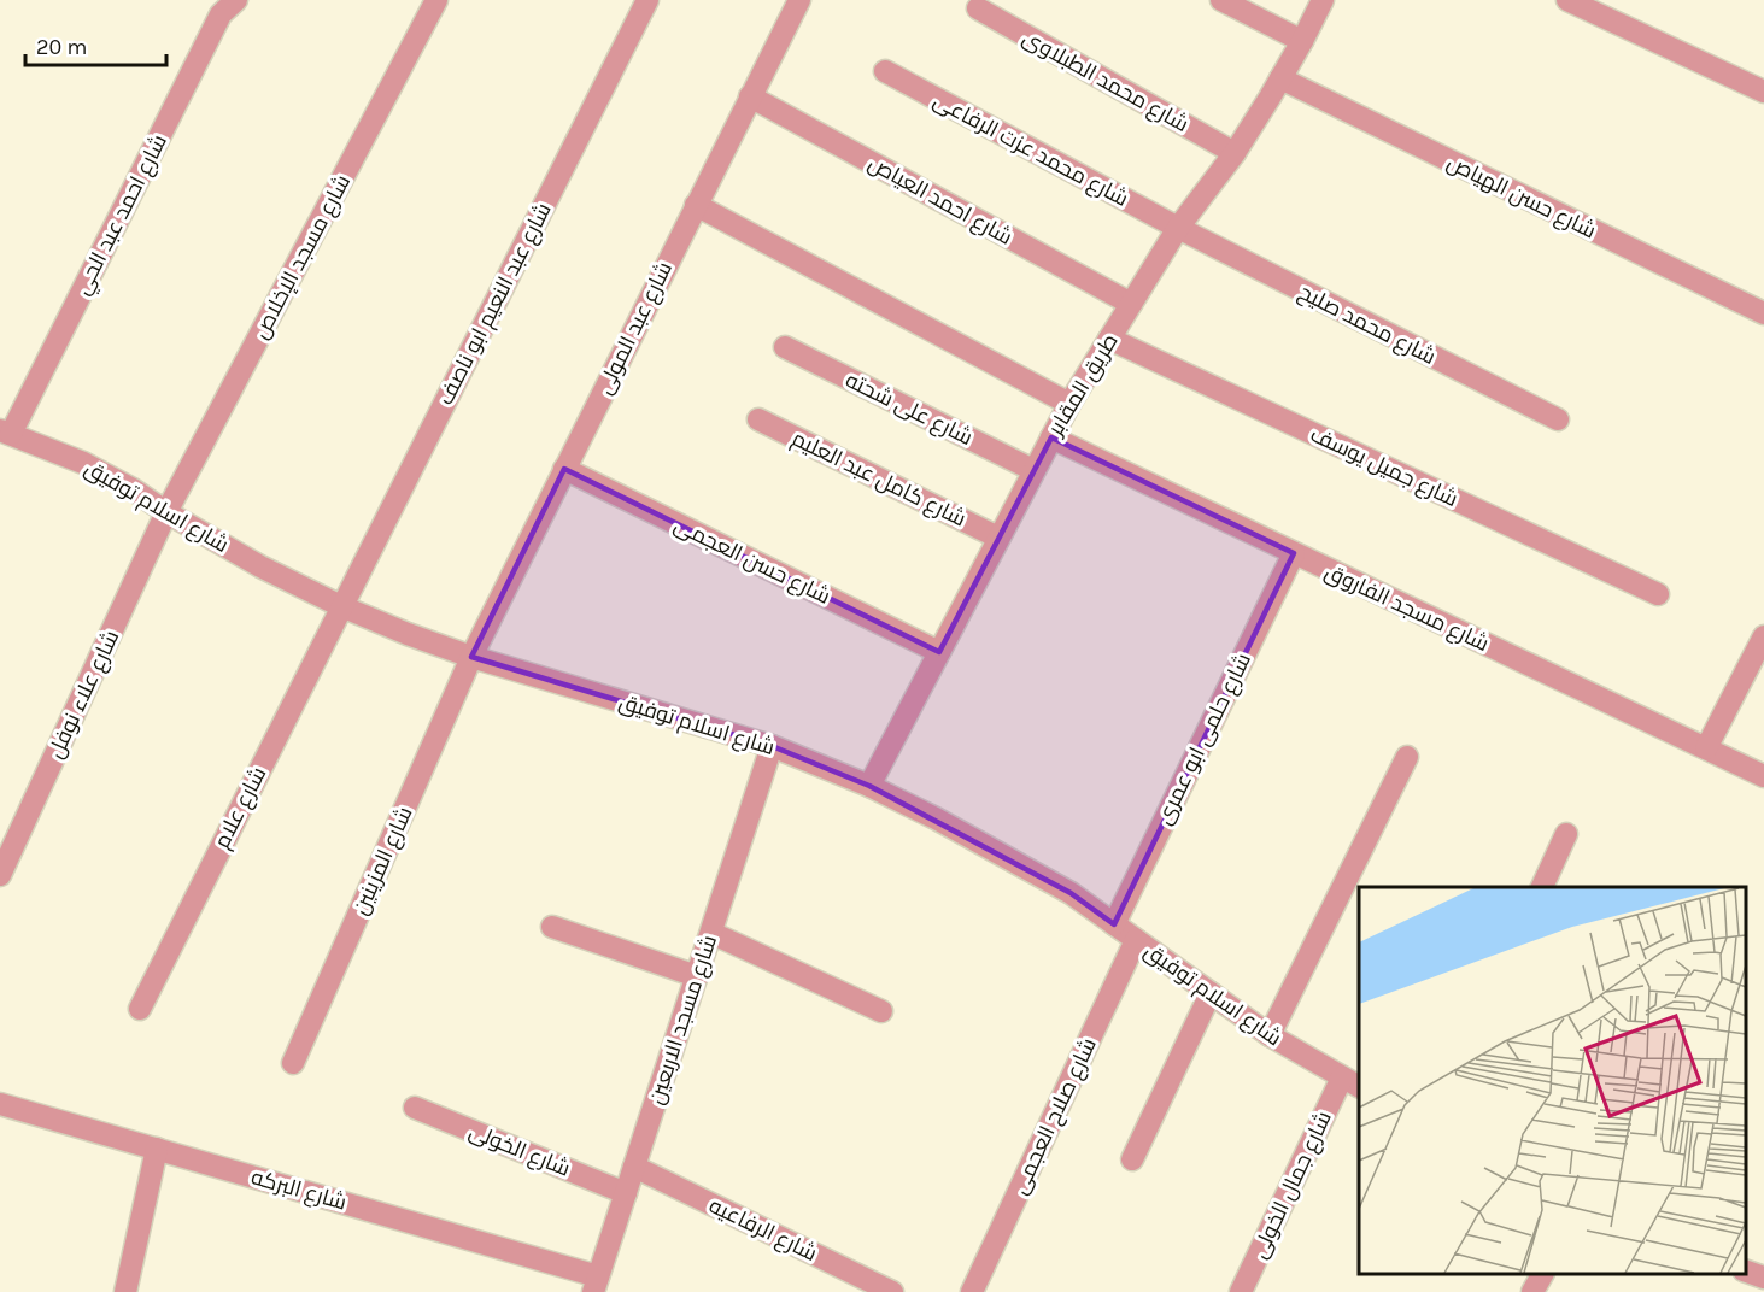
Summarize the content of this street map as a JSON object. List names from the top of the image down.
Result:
{
  "streets": {
    "street": [
      "شارع محمد الطبلاوى",
      "شارع محمد عزت الرفاعى",
      "شارع حسن الهياص",
      "شارع احمد العياص",
      "شارع احمد عبد الحي",
      "شارع مسجد الإخلاص",
      "شارع عبد النعيم ابو ناصف",
      "شارع محمد صليح",
      "شارع عبد المولى",
      "طريق المقابر",
      "شارع على شحته",
      "شارع جميل يوسف",
      "شارع كامل عبد العليم",
      "شارع اسلام توفيق",
      "شارع حسن العجمى",
      "شارع مسجد الفاروق",
      "شارع علاء نوفل",
      "شارع حلمى ابو عمرى",
      "شارع علام",
      "شارع المزينين",
      "شارع مسجد الاربعين",
      "شارع صلاح العجمى",
      "شارع الخولى",
      "شارع جمال الخولى",
      "شارع البركه",
      "شارع الرفاعيه"
    ]
  },
  "crossings": [
    ["شارع محمد الطبلاوى", "طريق المقابر"],
    ["شارع محمد عزت الرفاعى", "شارع محمد صليح"],
    ["شارع محمد عزت الرفاعى", "طريق المقابر"],
    ["شارع حسن الهياص", "طريق المقابر"],
    ["شارع احمد العياص", "شارع عبد المولى"],
    ["شارع احمد العياص", "طريق المقابر"],
    ["شارع احمد عبد الحي", "شارع اسلام توفيق"],
    ["شارع مسجد الإخلاص", "شارع اسلام توفيق"],
    ["شارع مسجد الإخلاص", "شارع علاء نوفل"],
    ["شارع عبد النعيم ابو ناصف", "شارع اسلام توفيق"],
    ["شارع عبد النعيم ابو ناصف", "شارع علام"],
    ["شارع محمد صليح", "طريق المقابر"],
    ["شارع عبد المولى", "شارع اسلام توفيق"],
    ["شارع عبد المولى", "شارع حسن العجمى"],
    ["شارع عبد المولى", "شارع المزينين"],
    ["طريق المقابر", "شارع على شحته"],
    ["طريق المقابر", "شارع جميل يوسف"],
    ["طريق المقابر", "شارع كامل عبد العليم"],
    ["طريق المقابر", "شارع اسلام توفيق"],
    ["طريق المقابر", "شارع حسن العجمى"],
    ["طريق المقابر", "شارع مسجد الفاروق"],
    ["شارع اسلام توفيق", "شارع علاء نوفل"],
    ["شارع اسلام توفيق", "شارع حلمى ابو عمرى"],
    ["شارع اسلام توفيق", "شارع علام"],
    ["شارع اسلام توفيق", "شارع المزينين"],
    ["شارع اسلام توفيق", "شارع مسجد الاربعين"],
    ["شارع اسلام توفيق", "شارع صلاح العجمى"],
    ["شارع اسلام توفيق", "شارع جمال الخولى"],
    ["شارع مسجد الفاروق", "شارع حلمى ابو عمرى"],
    ["شارع مسجد الاربعين", "شارع الخولى"],
    ["شارع مسجد الاربعين", "شارع البركه"],
    ["شارع مسجد الاربعين", "شارع الرفاعيه"]
  ],
  "scale_bar": "20 m"
}
